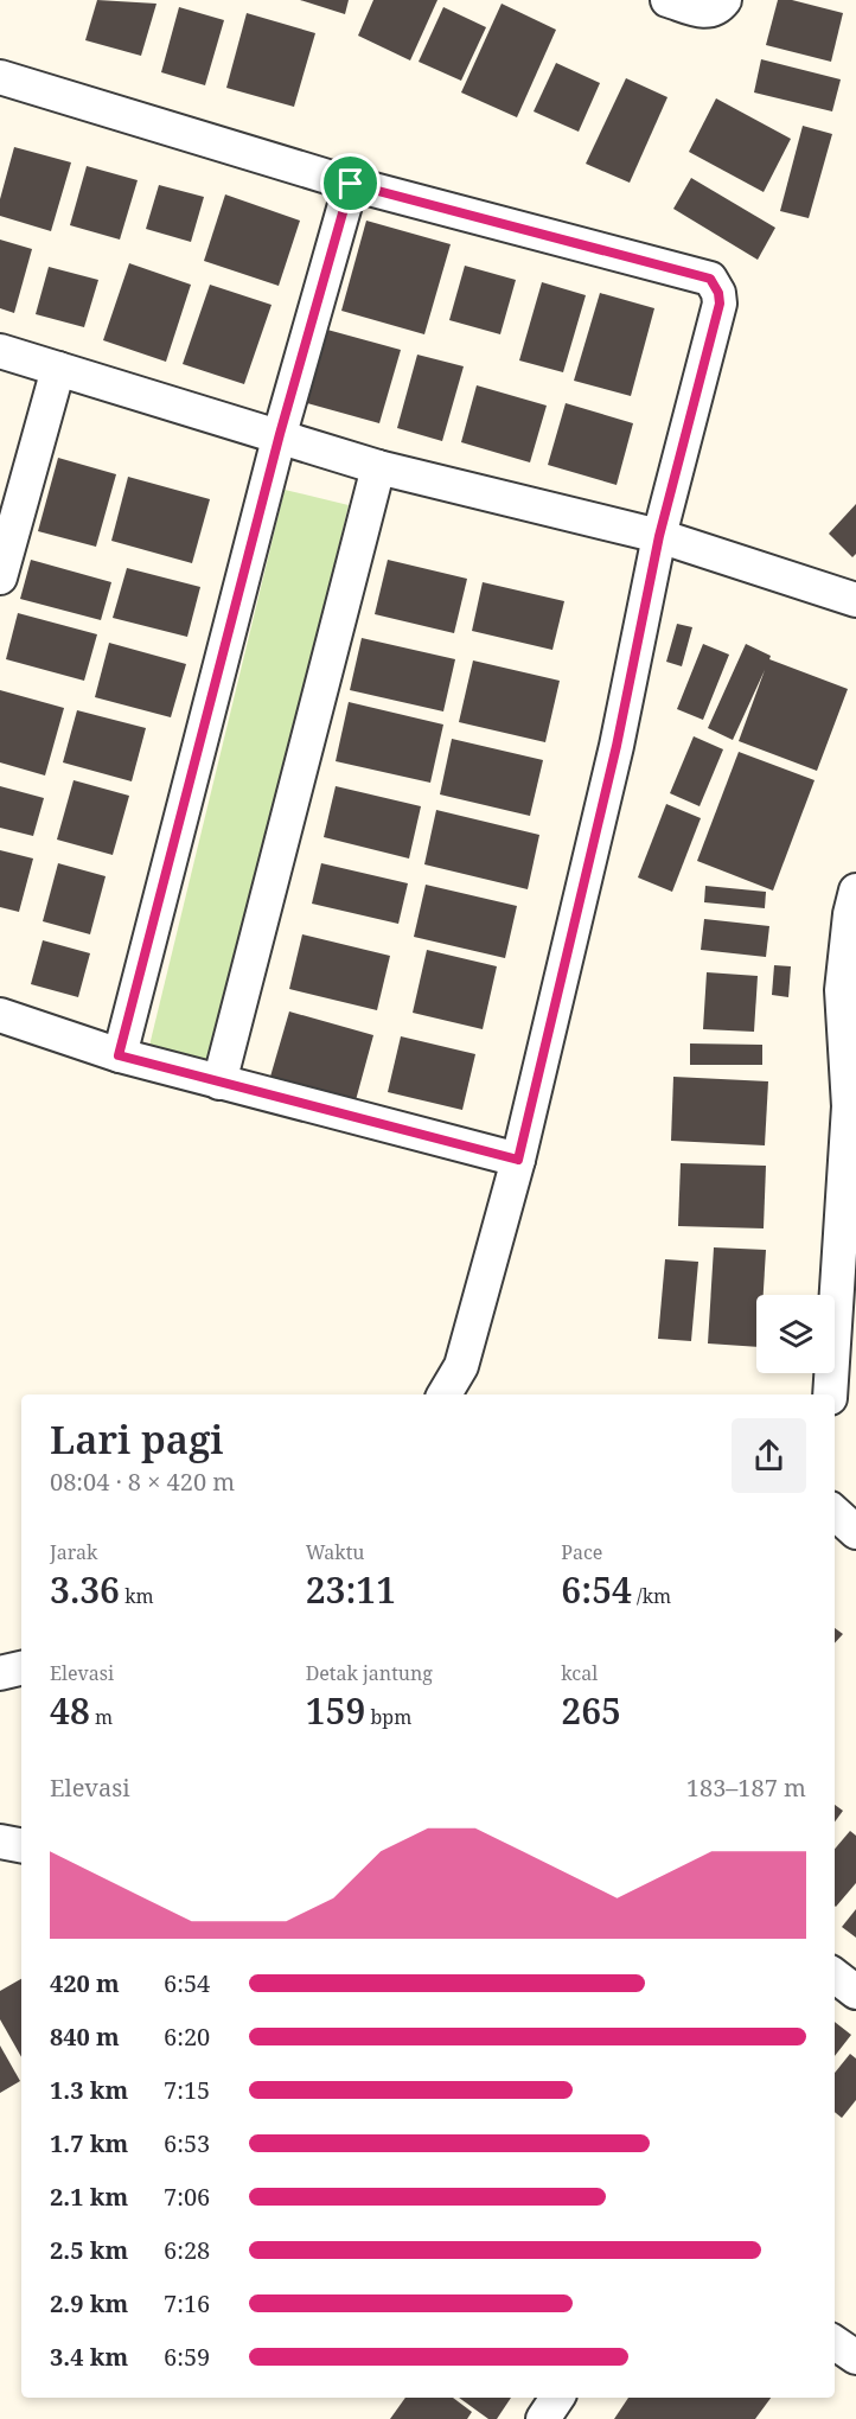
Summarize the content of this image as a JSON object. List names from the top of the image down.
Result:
{
  "page": {
    "heading": ["Lari pagi", "08:04 · 8 × 420 m"],
    "stats": [
      ["Jarak", "3.36 km"],
      ["Waktu", "23:11"],
      ["Pace", "6:54 /km"],
      ["Elevasi", "48 m"],
      ["Detak jantung", "159 bpm"],
      ["kcal", "265"]
    ],
    "chart": ["Elevasi", "183–187 m"],
    "list": [
      {
        "name": "420 m",
        "note": "6:54"
      },
      {
        "name": "840 m",
        "note": "6:20"
      },
      {
        "name": "1.3 km",
        "note": "7:15"
      },
      {
        "name": "1.7 km",
        "note": "6:53"
      },
      {
        "name": "2.1 km",
        "note": "7:06"
      },
      {
        "name": "2.5 km",
        "note": "6:28"
      },
      {
        "name": "2.9 km",
        "note": "7:16"
      },
      {
        "name": "3.4 km",
        "note": "6:59"
      }
    ]
  }
}
